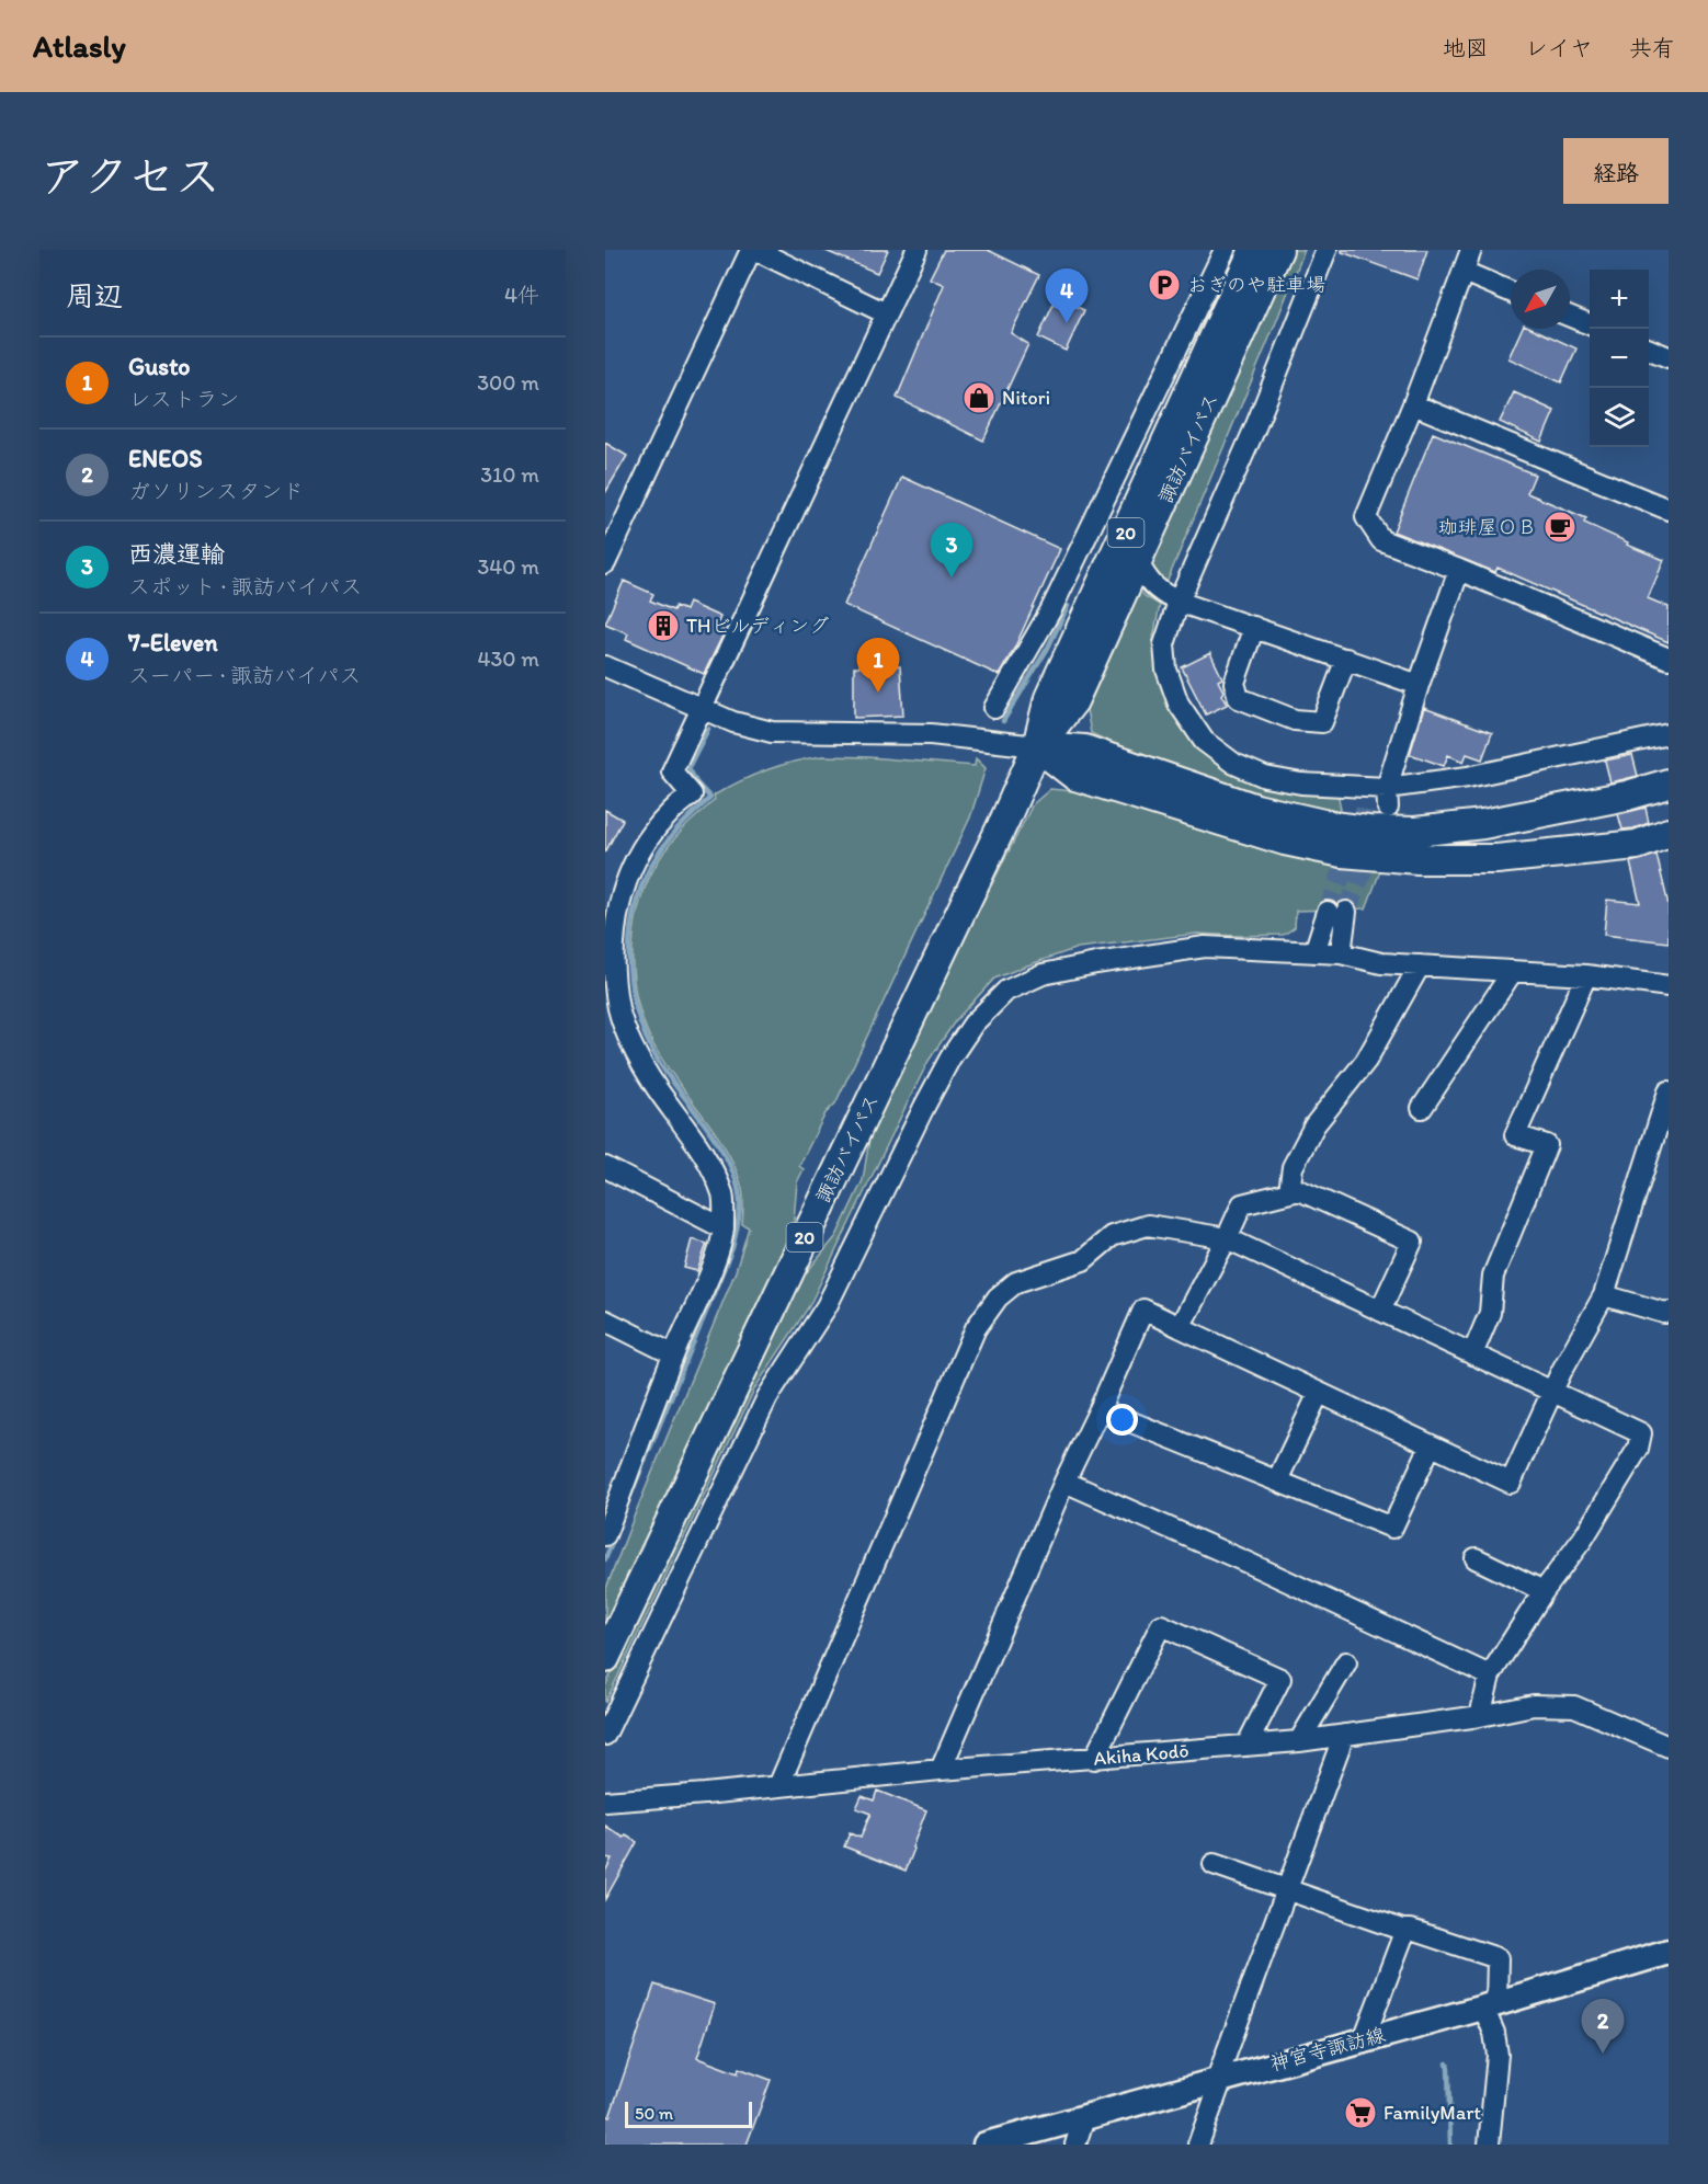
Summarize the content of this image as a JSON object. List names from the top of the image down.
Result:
{
  "streets": {
    "highway": ["諏訪バイパス", "20"],
    "main road": ["神宮寺諏訪線"],
    "street": ["Akiha Kodō"]
  },
  "places": {
    "parking": ["おぎのや駐車場"],
    "shop": ["Nitori"],
    "cafe": ["珈琲屋ＯＢ"],
    "building": ["THビルディング"],
    "supermarket": ["FamilyMart"]
  },
  "scale_bar": "50 m",
  "north": "bottom left",
  "page": {
    "header": "Atlasly",
    "nav": ["地図", "レイヤ", "共有"],
    "title": "アクセス",
    "buttons": "経路",
    "heading": ["周辺", "4件"],
    "pins": [
      "4",
      "3",
      "1",
      "2"
    ],
    "map_buttons": ["+", "−"],
    "list": [
      {
        "mark": "1",
        "name": "Gusto",
        "note": "レストラン",
        "value": "300 m"
      },
      {
        "mark": "2",
        "name": "ENEOS",
        "note": "ガソリンスタンド",
        "value": "310 m"
      },
      {
        "mark": "3",
        "name": "西濃運輸",
        "note": "スポット · 諏訪バイパス",
        "value": "340 m"
      },
      {
        "mark": "4",
        "name": "7-Eleven",
        "note": "スーパー · 諏訪バイパス",
        "value": "430 m"
      }
    ],
    "scale": "50 m"
  }
}
